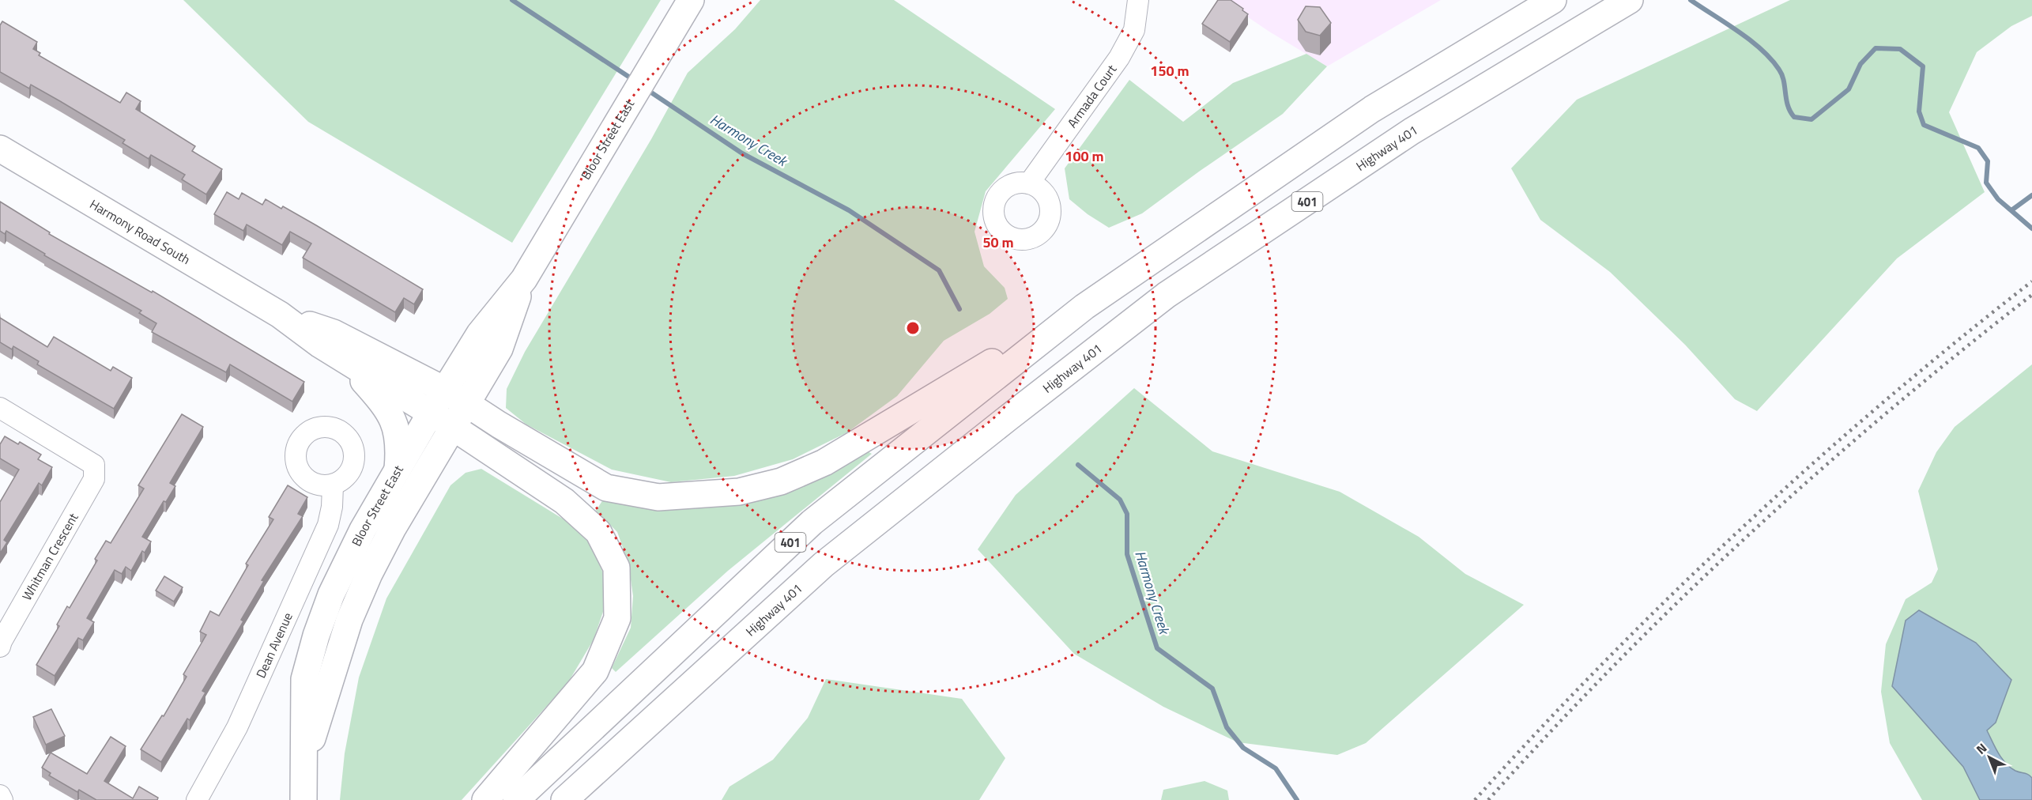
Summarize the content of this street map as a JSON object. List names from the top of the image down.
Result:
{
  "streets": {
    "main road": [
      "Bloor Street East",
      "Highway 401",
      "401",
      "Harmony Road South"
    ],
    "street": ["Armada Court", "Whitman Crescent", "Dean Avenue"]
  },
  "crossings": [
    ["Bloor Street East", "Harmony Road South"],
    ["401", "Harmony Road South"]
  ],
  "water": ["Harmony Creek"],
  "north": "top left",
  "rings": ["150 m", "100 m", "50 m"]
}
